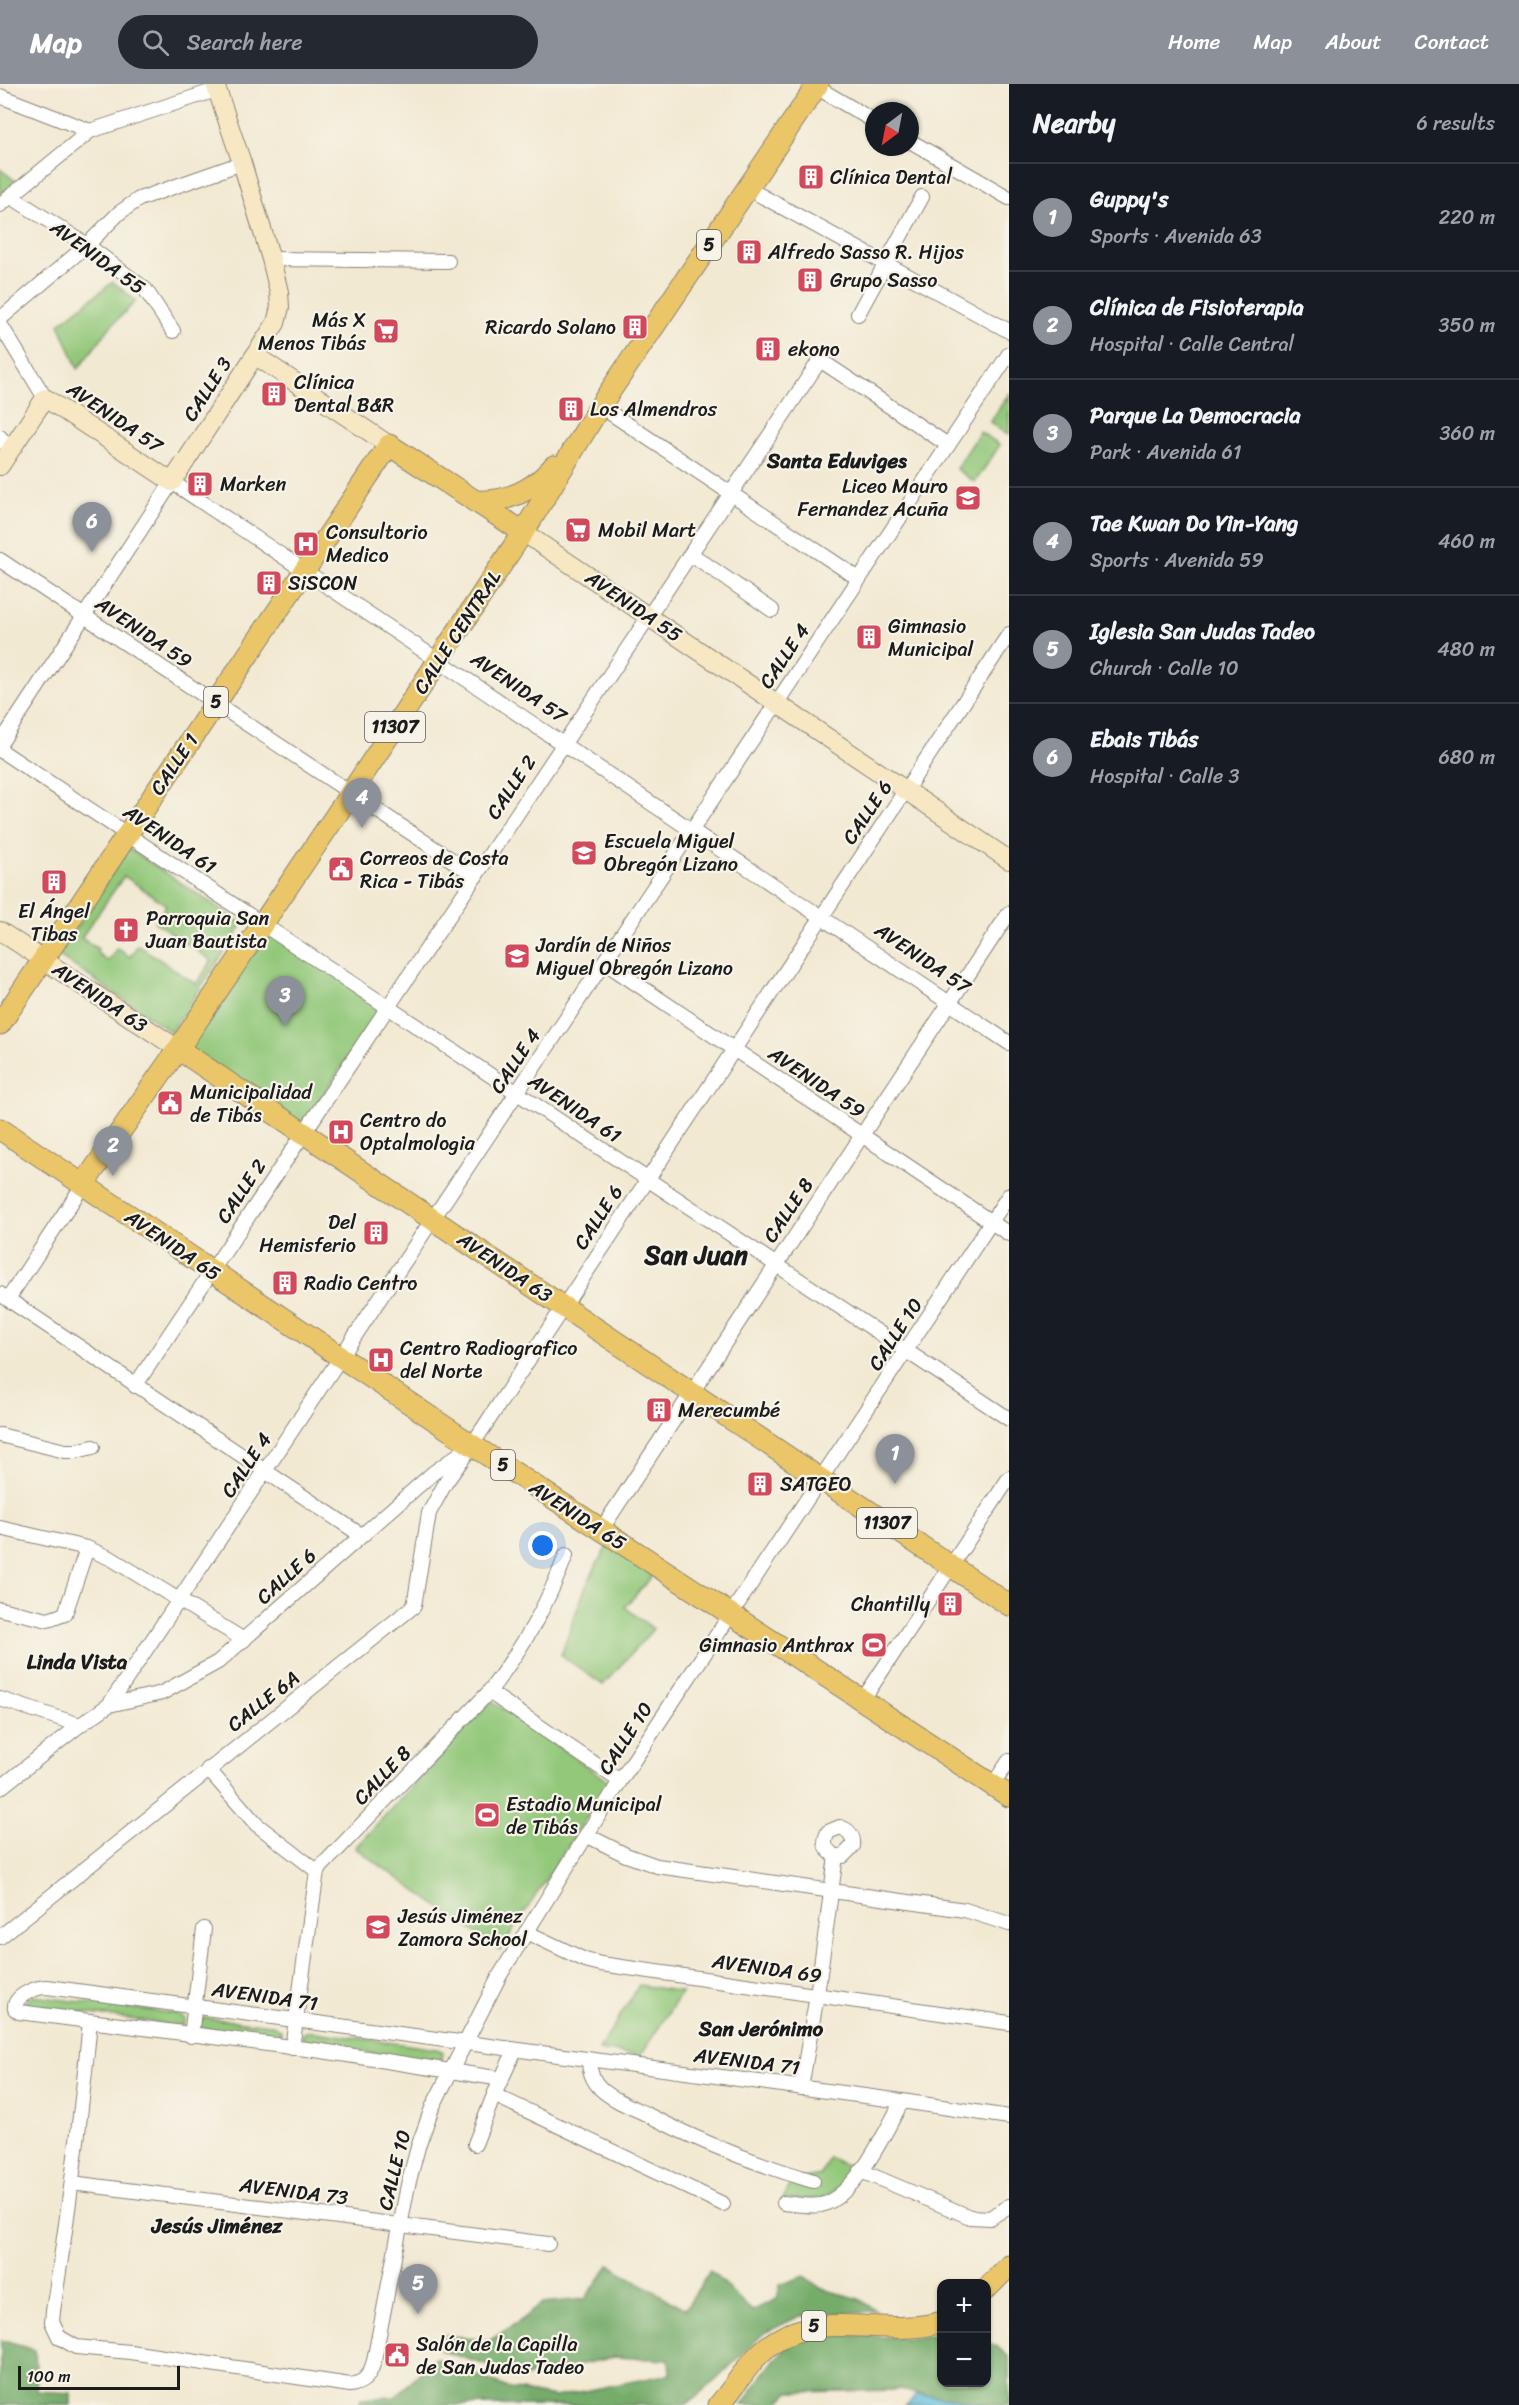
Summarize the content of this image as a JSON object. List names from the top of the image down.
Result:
{
  "streets": {
    "main road": [
      "5",
      "AVENIDA 55",
      "CALLE CENTRAL",
      "11307",
      "CALLE 1",
      "AVENIDA 63",
      "AVENIDA 65"
    ],
    "street": [
      "CALLE 3",
      "AVENIDA 57",
      "AVENIDA 59",
      "CALLE 4",
      "CALLE 2",
      "CALLE 6",
      "AVENIDA 61",
      "CALLE 8",
      "CALLE 10",
      "CALLE 6A",
      "AVENIDA 69",
      "AVENIDA 71",
      "AVENIDA 73"
    ]
  },
  "crossings": [
    ["AVENIDA 55", "CALLE 3"],
    ["AVENIDA 55", "CALLE CENTRAL"],
    ["AVENIDA 55", "CALLE 4"],
    ["AVENIDA 55", "CALLE 1"],
    ["AVENIDA 55", "CALLE 2"],
    ["AVENIDA 55", "CALLE 6"],
    ["CALLE 3", "AVENIDA 57"],
    ["CALLE 3", "AVENIDA 59"],
    ["AVENIDA 57", "CALLE CENTRAL"],
    ["AVENIDA 57", "CALLE 4"],
    ["AVENIDA 57", "CALLE 1"],
    ["AVENIDA 57", "CALLE 2"],
    ["AVENIDA 57", "CALLE 6"],
    ["AVENIDA 57", "CALLE 8"],
    ["AVENIDA 59", "CALLE CENTRAL"],
    ["AVENIDA 59", "CALLE 4"],
    ["AVENIDA 59", "CALLE 1"],
    ["AVENIDA 59", "CALLE 2"],
    ["AVENIDA 59", "CALLE 6"],
    ["AVENIDA 59", "CALLE 8"],
    ["AVENIDA 59", "CALLE 10"],
    ["CALLE CENTRAL", "AVENIDA 61"],
    ["CALLE CENTRAL", "AVENIDA 63"],
    ["CALLE CENTRAL", "AVENIDA 65"],
    ["CALLE 4", "CALLE 2"],
    ["CALLE 4", "CALLE 6"],
    ["CALLE 4", "AVENIDA 61"],
    ["CALLE 4", "AVENIDA 63"],
    ["CALLE 4", "AVENIDA 65"],
    ["CALLE 1", "AVENIDA 61"],
    ["CALLE 1", "AVENIDA 63"],
    ["CALLE 2", "AVENIDA 61"],
    ["CALLE 2", "AVENIDA 63"],
    ["CALLE 2", "AVENIDA 65"],
    ["CALLE 6", "AVENIDA 61"],
    ["CALLE 6", "AVENIDA 63"],
    ["CALLE 6", "AVENIDA 65"],
    ["CALLE 6", "CALLE 6A"],
    ["AVENIDA 61", "CALLE 8"],
    ["AVENIDA 61", "CALLE 10"],
    ["AVENIDA 63", "CALLE 8"],
    ["AVENIDA 63", "CALLE 10"],
    ["CALLE 8", "AVENIDA 65"],
    ["AVENIDA 65", "CALLE 10"],
    ["AVENIDA 65", "CALLE 6A"],
    ["CALLE 10", "AVENIDA 69"],
    ["CALLE 10", "AVENIDA 71"],
    ["CALLE 10", "AVENIDA 73"]
  ],
  "districts": [
    "Santa Eduviges",
    "San Juan",
    "Linda Vista",
    "San Jerónimo",
    "Jesús Jiménez"
  ],
  "places": {
    "building": [
      "Clínica Dental",
      "Alfredo Sasso R. Hijos",
      "Grupo Sasso",
      "Ricardo Solano",
      "ekono",
      "Clínica Dental B&R",
      "Los Almendros",
      "Marken",
      "SiSCON",
      "Gimnasio Municipal",
      "El Ángel Tibas",
      "Del Hemisferio",
      "Radio Centro",
      "Merecumbé",
      "SATGEO",
      "Chantilly"
    ],
    "supermarket": ["Más X Menos Tibás", "Mobil Mart"],
    "school or university": [
      "Liceo Mauro Fernandez Acuña",
      "Escuela Miguel Obregón Lizano",
      "Jardín de Niños Miguel Obregón Lizano",
      "Jesús Jiménez Zamora School"
    ],
    "hospital": ["Consultorio Medico", "Centro do Optalmologia", "Centro Radiografico del Norte"],
    "public building": ["Correos de Costa Rica - Tibás", "Municipalidad de Tibás", "Salón de la Capilla de San Judas Tadeo"],
    "church": ["Parroquia San Juan Bautista"],
    "sports": ["Gimnasio Anthrax", "Estadio Municipal de Tibás"]
  },
  "scale_bar": "100 m",
  "north": "bottom left",
  "page": {
    "header": "Map",
    "search": "Search here",
    "nav": [
      "Home",
      "Map",
      "About",
      "Contact"
    ],
    "heading": ["Nearby", "6 results"],
    "list": [
      {
        "mark": "1",
        "name": "Guppy's",
        "note": "Sports · Avenida 63",
        "value": "220 m"
      },
      {
        "mark": "2",
        "name": "Clínica de Fisioterapia",
        "note": "Hospital · Calle Central",
        "value": "350 m"
      },
      {
        "mark": "3",
        "name": "Parque La Democracia",
        "note": "Park · Avenida 61",
        "value": "360 m"
      },
      {
        "mark": "4",
        "name": "Tae Kwan Do Yin-Yang",
        "note": "Sports · Avenida 59",
        "value": "460 m"
      },
      {
        "mark": "5",
        "name": "Iglesia San Judas Tadeo",
        "note": "Church · Calle 10",
        "value": "480 m"
      },
      {
        "mark": "6",
        "name": "Ebais Tibás",
        "note": "Hospital · Calle 3",
        "value": "680 m"
      }
    ],
    "pins": [
      "6",
      "4",
      "3",
      "2",
      "1",
      "5"
    ],
    "map_buttons": ["+", "−"],
    "scale": "100 m"
  }
}
